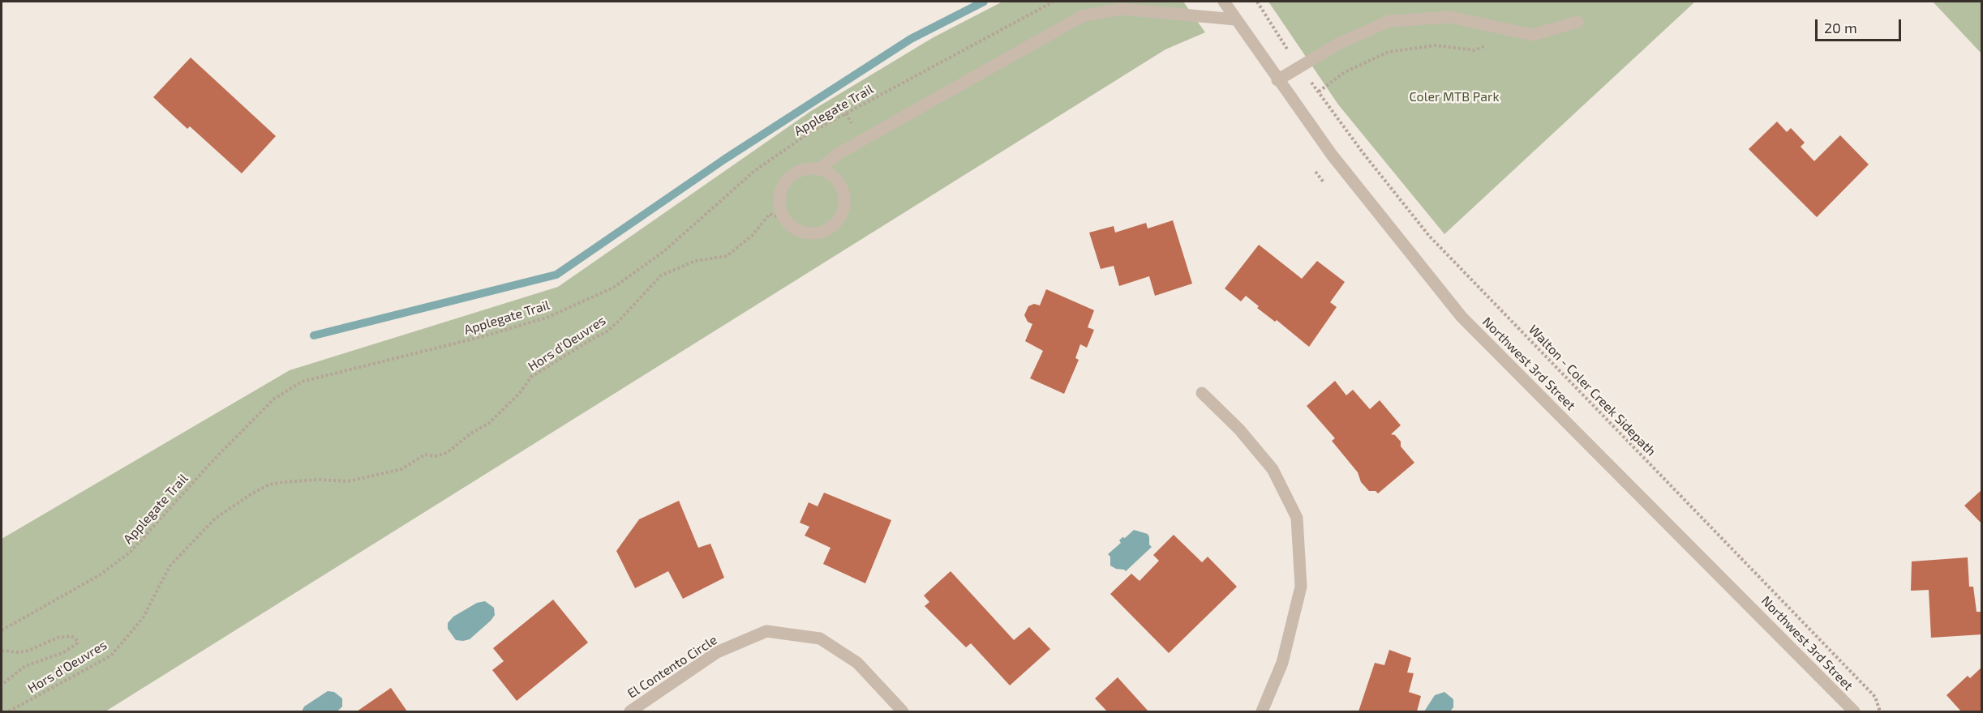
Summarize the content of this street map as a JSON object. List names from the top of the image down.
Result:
{
  "streets": {
    "street": ["Northwest 3rd Street", "El Contento Circle"],
    "path": ["Applegate Trail", "Hors d'Oeuvres", "Walton - Coler Creek Sidepath"]
  },
  "parks": ["Coler MTB Park"],
  "scale_bar": "20 m"
}
